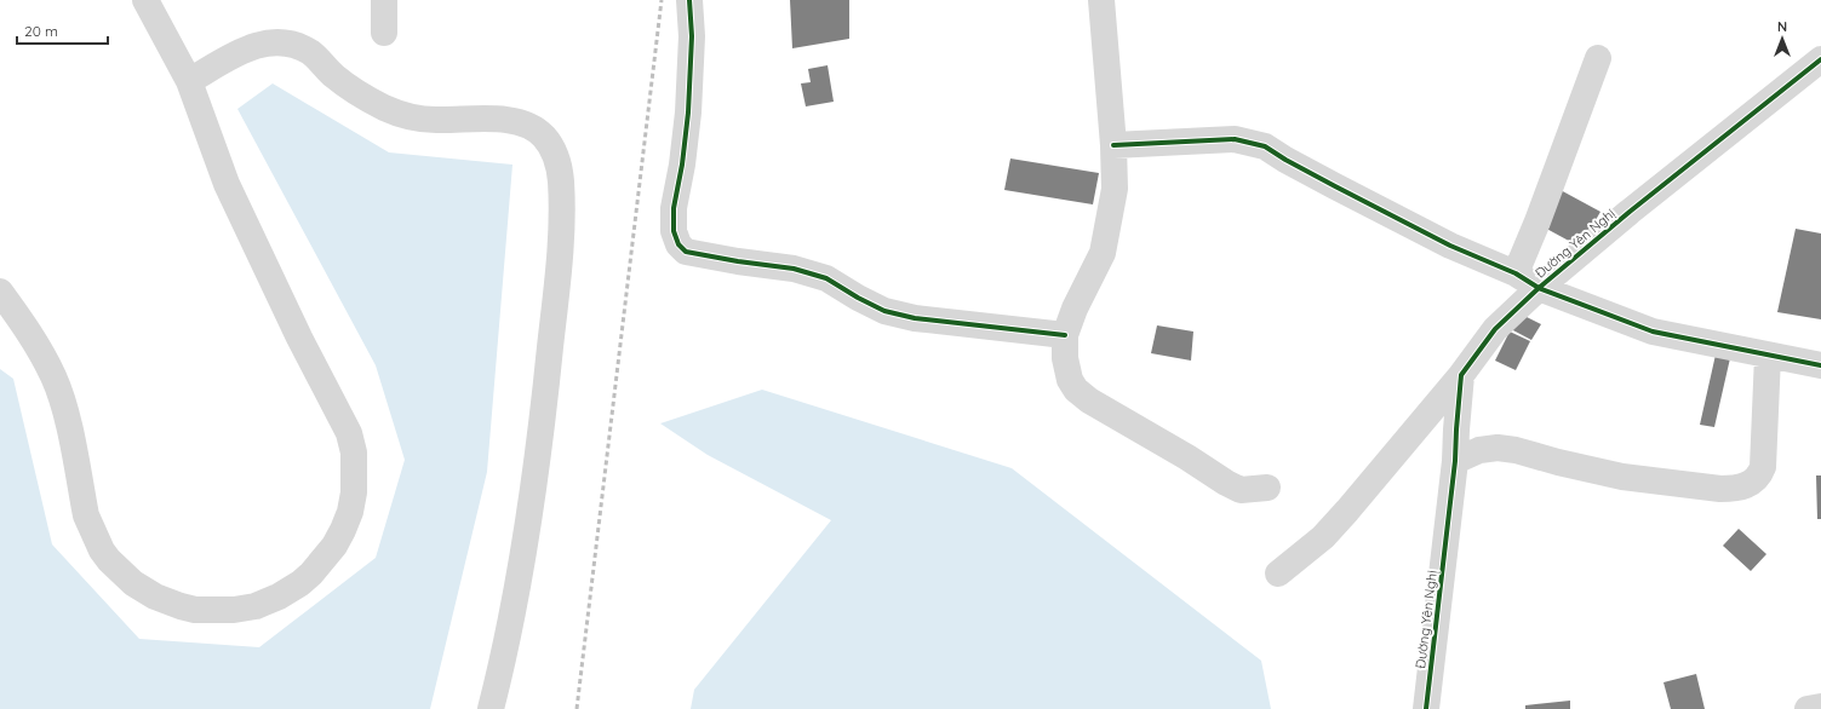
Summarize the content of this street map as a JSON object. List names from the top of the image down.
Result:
{
  "streets": {
    "street": ["Đường Yên Nghị"]
  },
  "scale_bar": "20 m",
  "north": "top"
}
